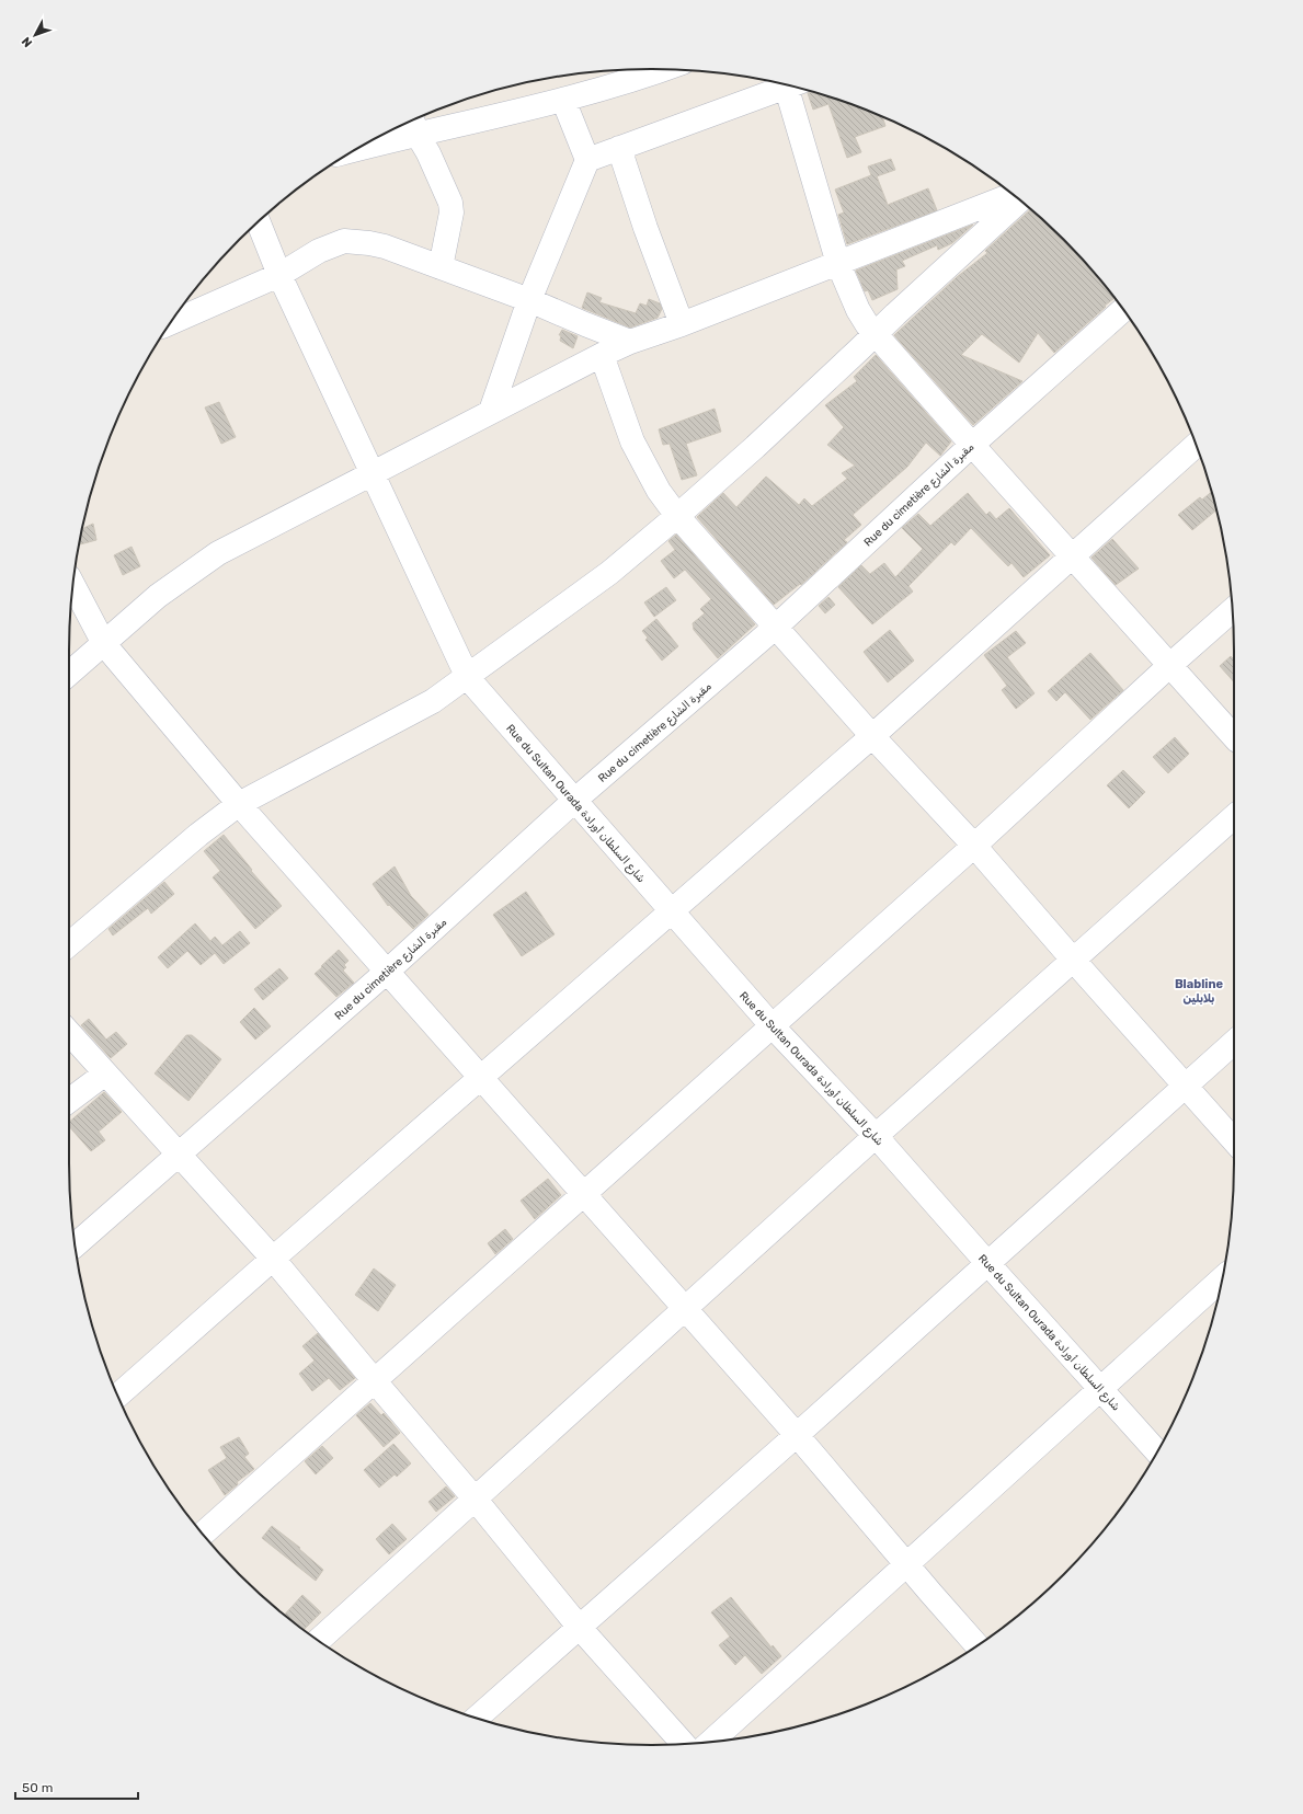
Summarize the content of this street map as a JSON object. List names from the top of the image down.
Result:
{
  "streets": {
    "street": ["Rue du cimetière مقبرة الشارع", "Rue du Sultan Ourada شارع السلطان أورادة"]
  },
  "crossings": [
    ["Rue du cimetière مقبرة الشارع", "Rue du Sultan Ourada شارع السلطان أورادة"]
  ],
  "districts": ["Blabline بلابلين"],
  "scale_bar": "50 m",
  "north": "bottom left"
}
